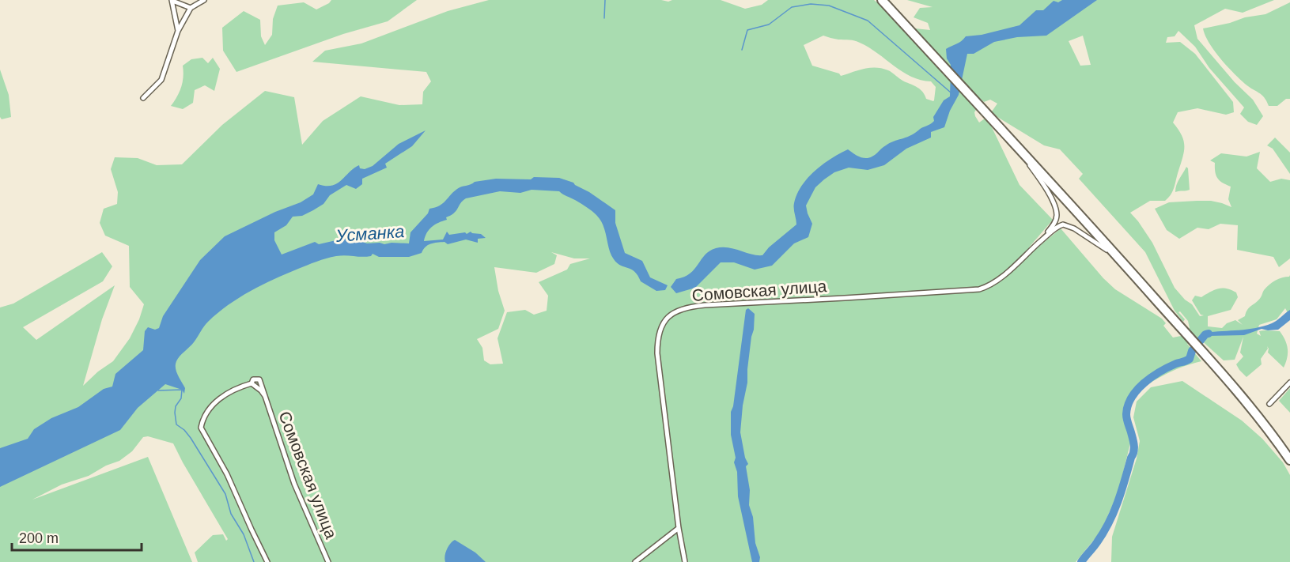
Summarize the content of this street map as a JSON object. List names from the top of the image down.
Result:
{
  "streets": {
    "street": ["Сомовская улица"]
  },
  "water": ["Усманка"],
  "scale_bar": "200 m"
}
